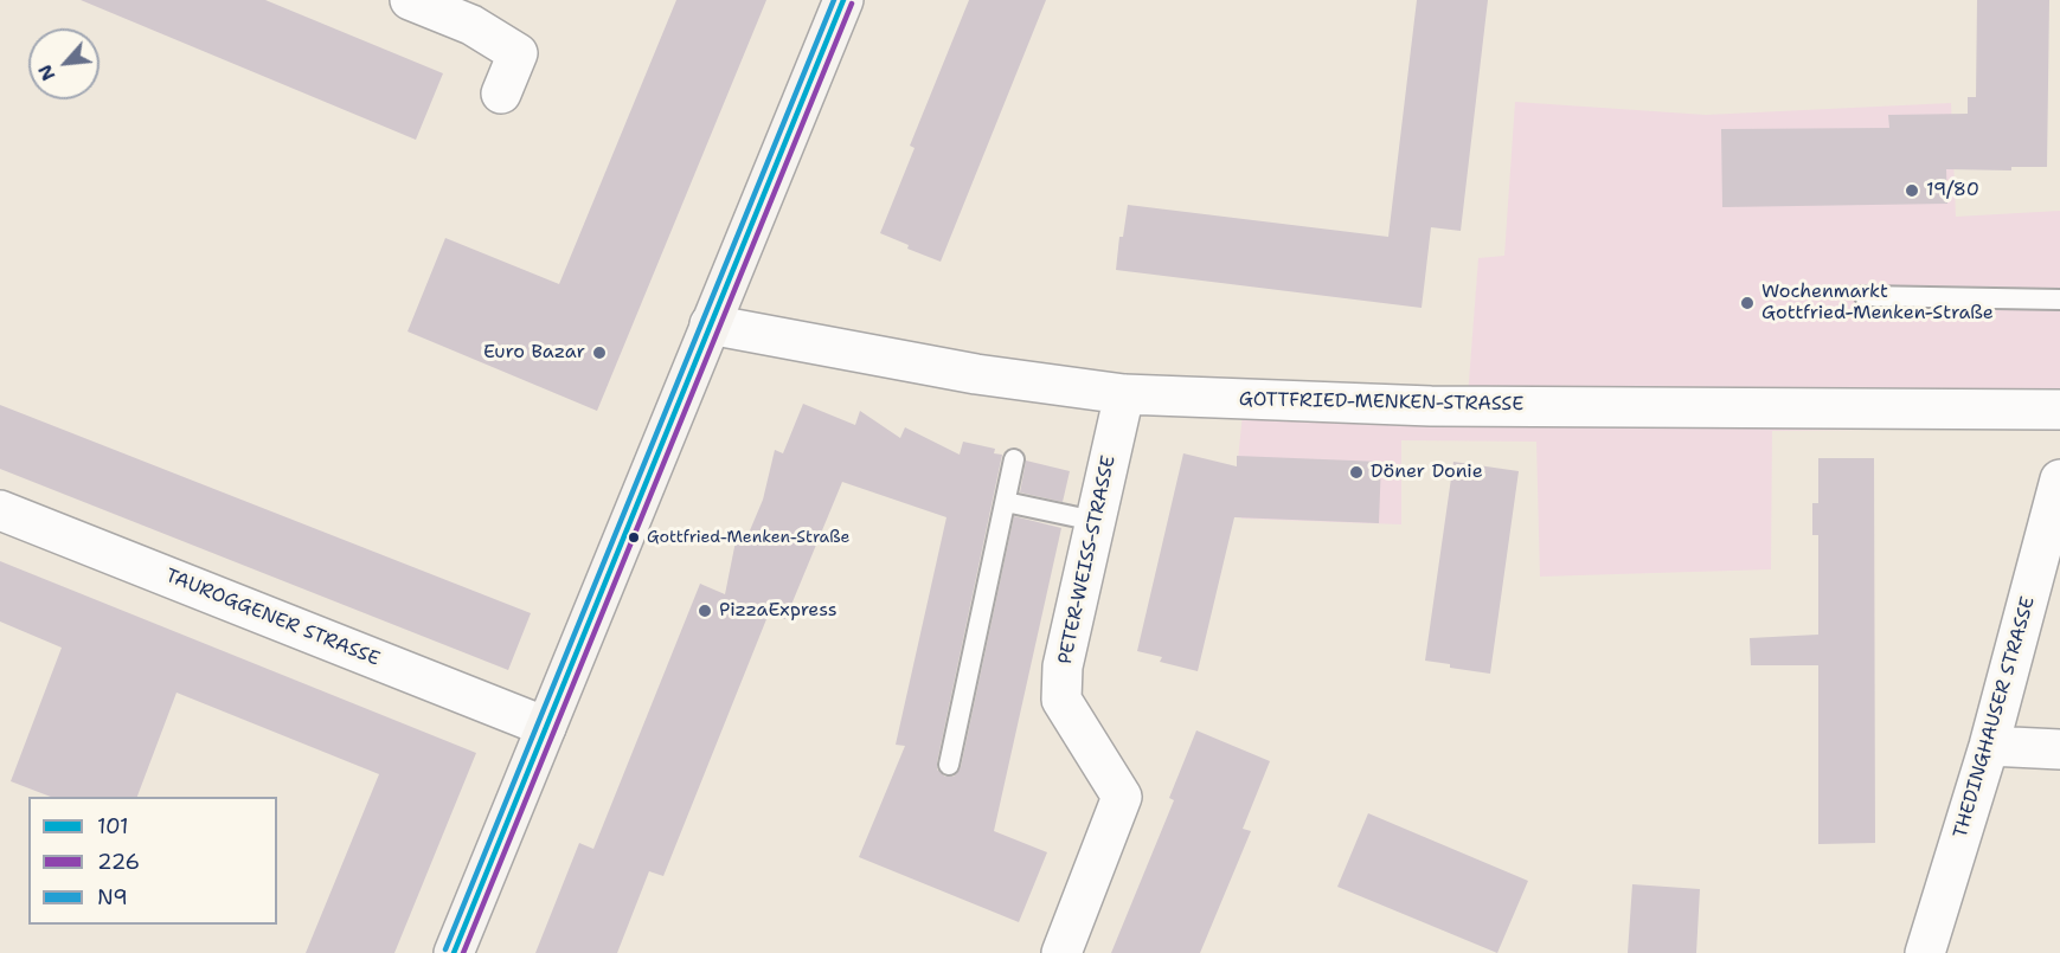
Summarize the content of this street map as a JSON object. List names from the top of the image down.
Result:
{
  "streets": {
    "street": [
      "GOTTFRIED-MENKEN-STRASSE",
      "PETER-WEISS-STRASSE",
      "TAUROGGENER STRASSE",
      "THEDINGHAUSER STRASSE"
    ]
  },
  "crossings": [
    ["GOTTFRIED-MENKEN-STRASSE", "PETER-WEISS-STRASSE"]
  ],
  "places": [
    "19/80",
    "Wochenmarkt Gottfried-Menken-Straße",
    "Euro Bazar",
    "Döner Donie",
    "Gottfried-Menken-Straße",
    "PizzaExpress"
  ],
  "lines": ["transit line 101", "transit line N9", "transit line 226"],
  "legend": ["101", "226", "N9"],
  "north": "bottom left"
}
